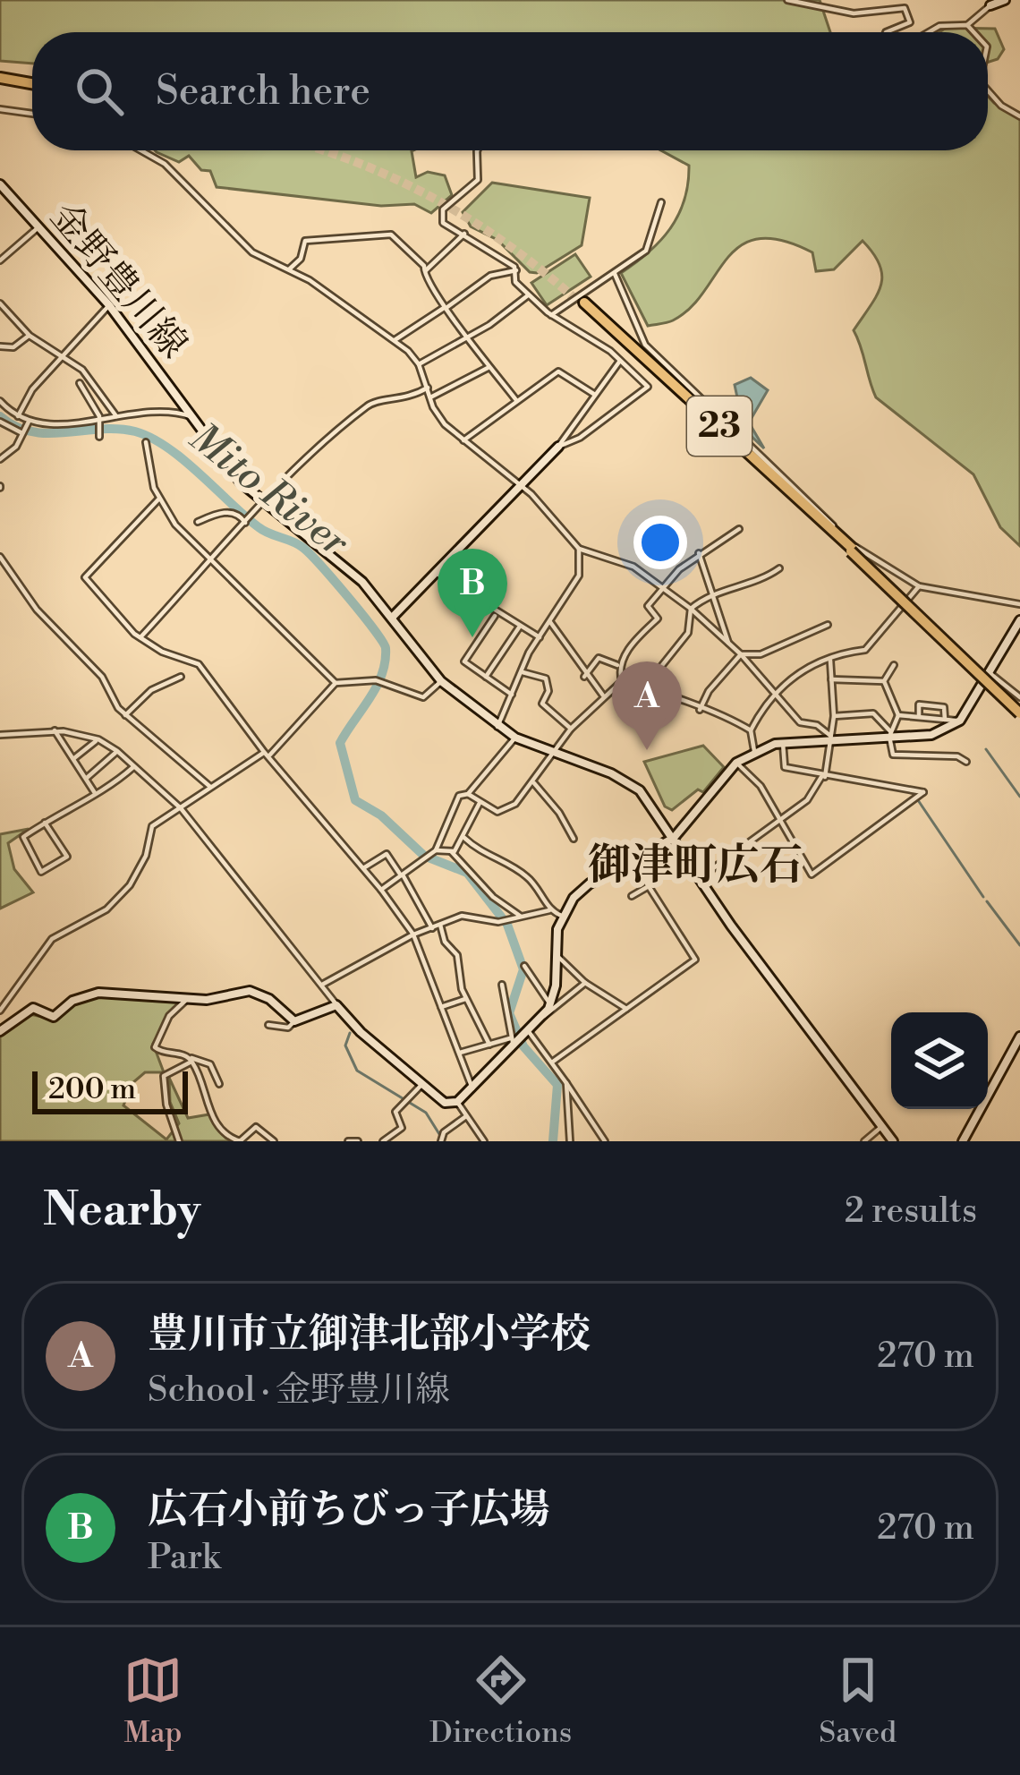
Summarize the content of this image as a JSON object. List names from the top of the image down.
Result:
{
  "streets": {
    "highway": ["23"],
    "main road": ["金野豊川線"]
  },
  "districts": ["御津町広石"],
  "water": ["Mito River"],
  "scale_bar": "200 m",
  "page": {
    "search": "Search here",
    "pins": ["B", "A"],
    "scale": "200 m",
    "heading": ["Nearby", "2 results"],
    "list": [
      {
        "mark": "A",
        "name": "豊川市立御津北部小学校",
        "note": "School · 金野豊川線",
        "value": "270 m"
      },
      {
        "mark": "B",
        "name": "広石小前ちびっ子広場",
        "note": "Park",
        "value": "270 m"
      }
    ],
    "nav": ["Map", "Directions", "Saved"]
  }
}
